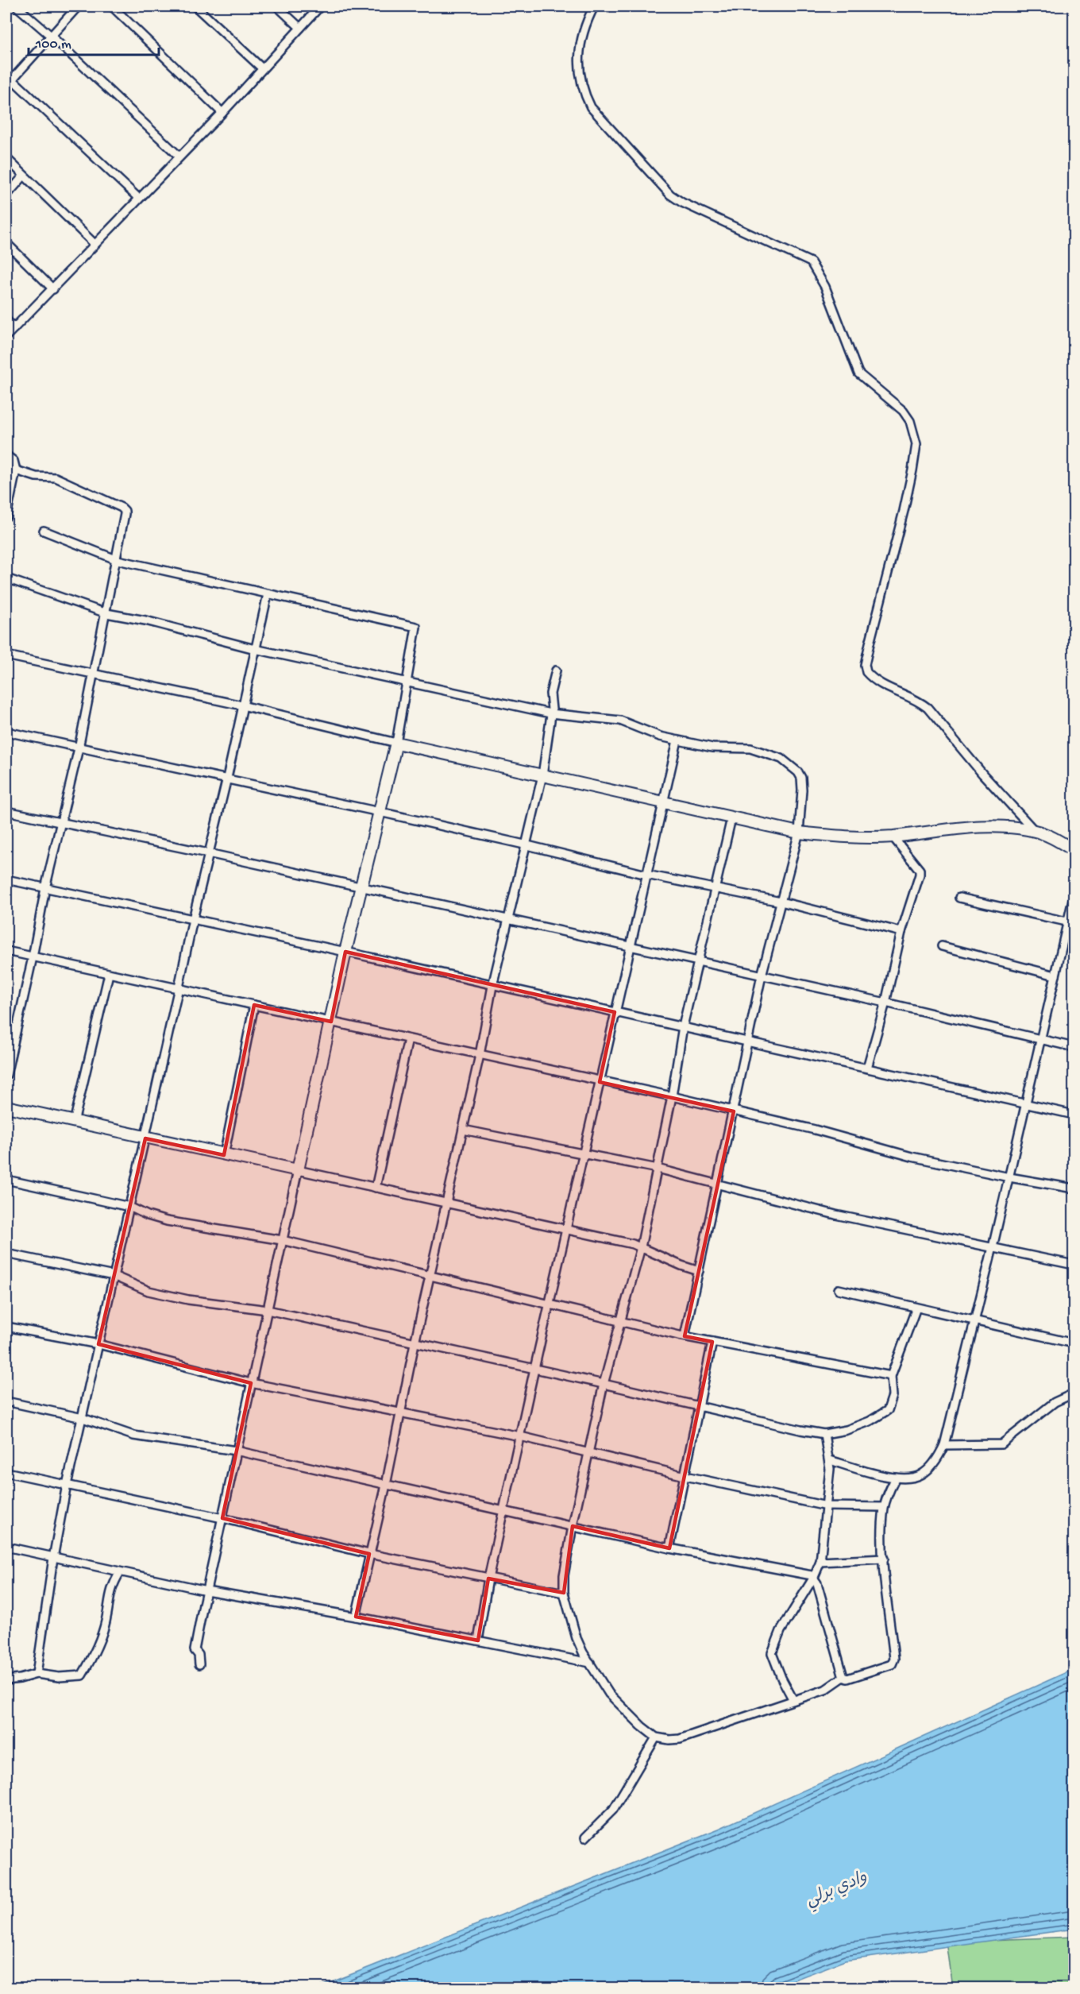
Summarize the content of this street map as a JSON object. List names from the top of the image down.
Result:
{
  "water": ["وادي برلي"],
  "scale_bar": "100 m"
}
